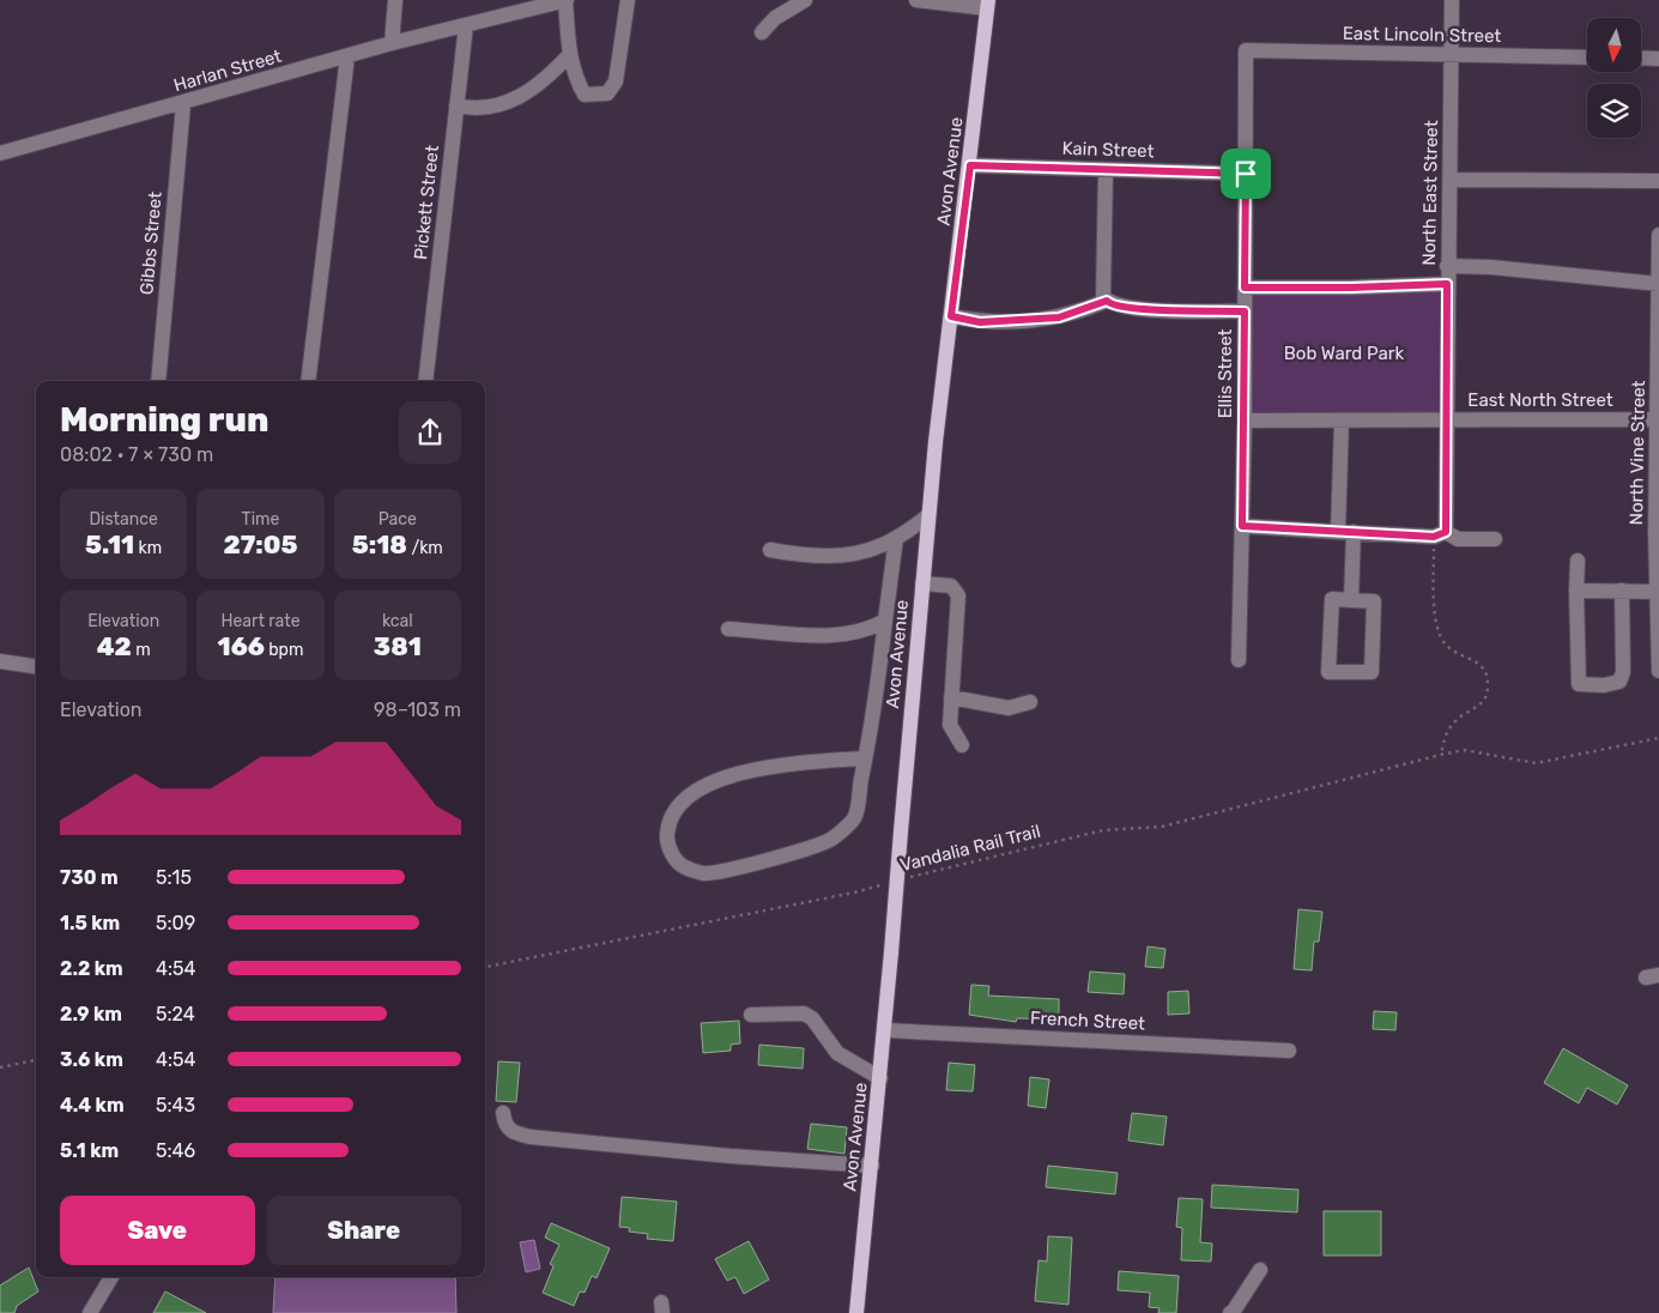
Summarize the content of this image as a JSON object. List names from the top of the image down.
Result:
{
  "streets": {
    "main road": ["Avon Avenue"],
    "street": [
      "East Lincoln Street",
      "Harlan Street",
      "Kain Street",
      "North East Street",
      "Pickett Street",
      "Gibbs Street",
      "Ellis Street",
      "East North Street",
      "North Vine Street",
      "French Street"
    ],
    "path": ["Vandalia Rail Trail"]
  },
  "crossings": [
    ["East Lincoln Street", "North East Street"],
    ["East Lincoln Street", "Ellis Street"],
    ["Harlan Street", "Pickett Street"],
    ["Harlan Street", "Gibbs Street"],
    ["Kain Street", "Avon Avenue"],
    ["Kain Street", "Ellis Street"],
    ["Avon Avenue", "French Street"],
    ["North East Street", "East North Street"],
    ["Ellis Street", "East North Street"],
    ["East North Street", "North Vine Street"]
  ],
  "parks": ["Bob Ward Park"],
  "north": "bottom",
  "page": {
    "heading": ["Morning run", "08:02 · 7 × 730 m"],
    "stats": [
      ["Distance", "5.11 km"],
      ["Time", "27:05"],
      ["Pace", "5:18 /km"],
      ["Elevation", "42 m"],
      ["Heart rate", "166 bpm"],
      ["kcal", "381"]
    ],
    "chart": ["Elevation", "98–103 m"],
    "list": [
      {
        "name": "730 m",
        "note": "5:15"
      },
      {
        "name": "1.5 km",
        "note": "5:09"
      },
      {
        "name": "2.2 km",
        "note": "4:54"
      },
      {
        "name": "2.9 km",
        "note": "5:24"
      },
      {
        "name": "3.6 km",
        "note": "4:54"
      },
      {
        "name": "4.4 km",
        "note": "5:43"
      },
      {
        "name": "5.1 km",
        "note": "5:46"
      }
    ],
    "buttons": ["Save", "Share"]
  }
}
